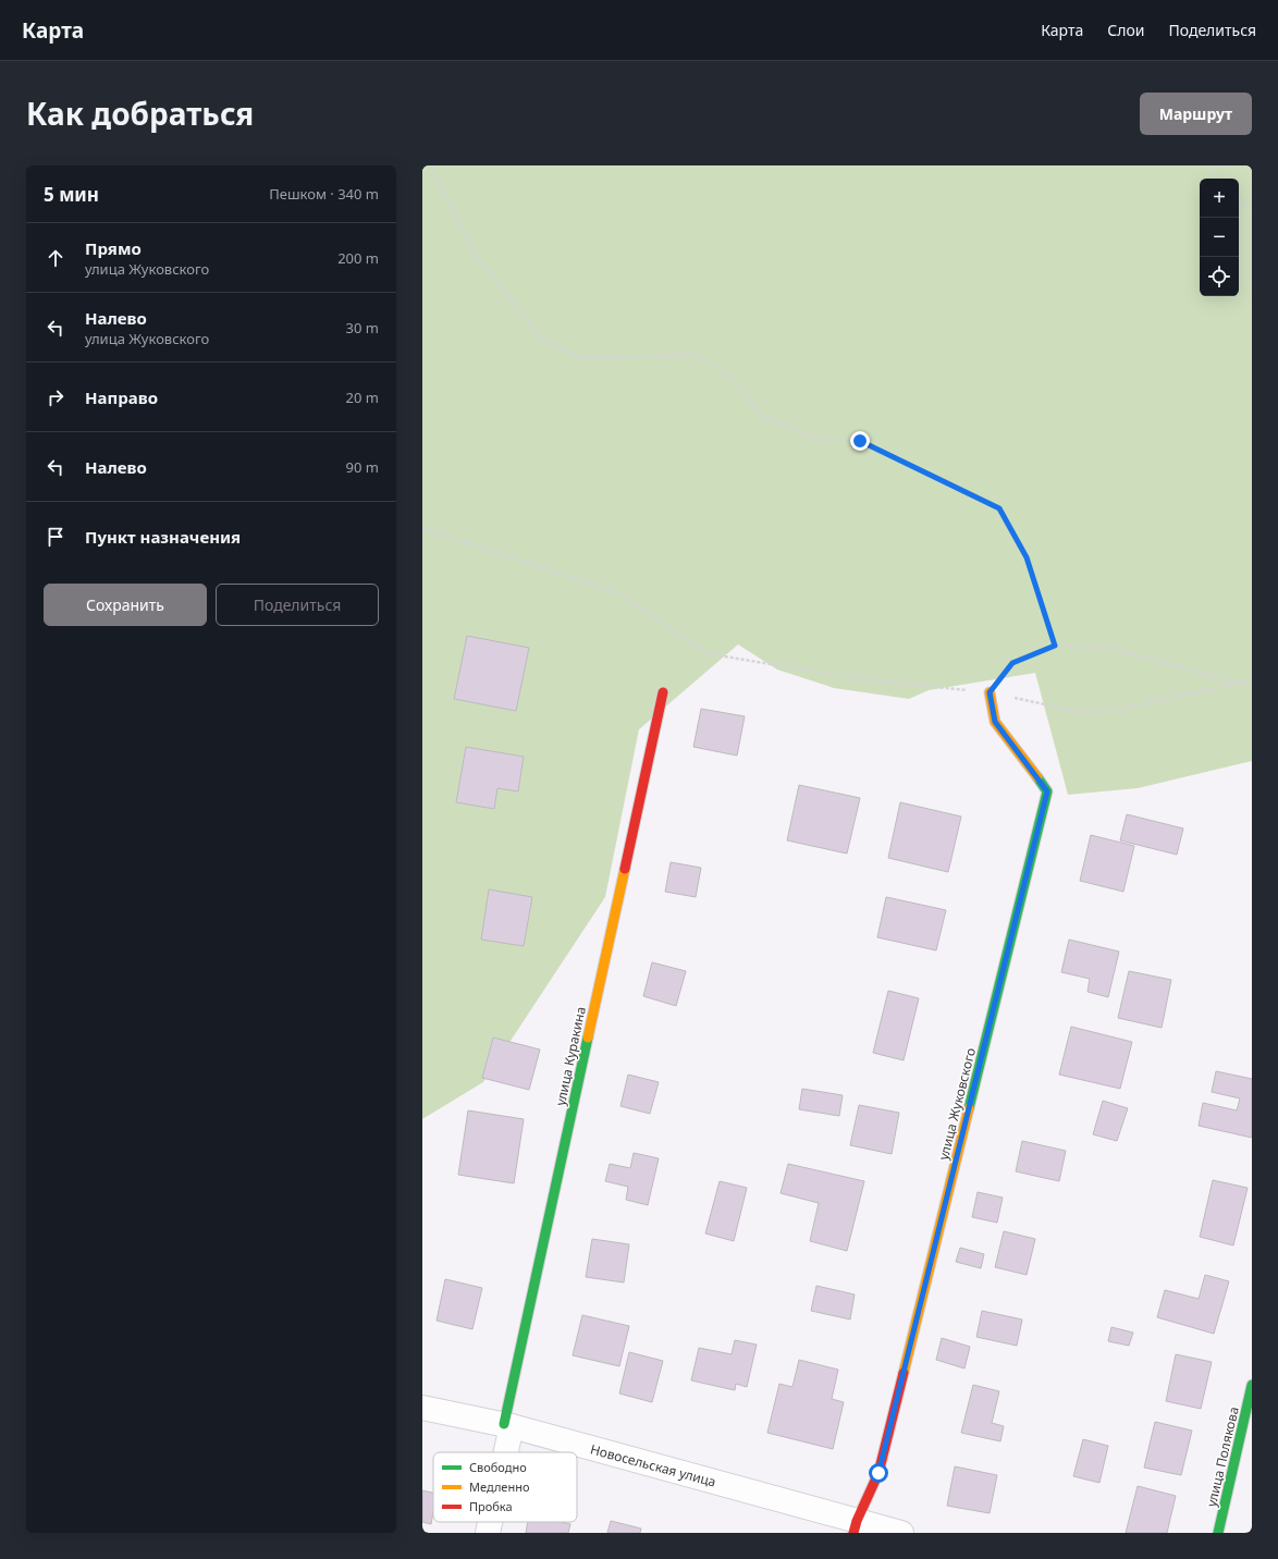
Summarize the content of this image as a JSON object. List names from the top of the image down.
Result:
{
  "streets": {
    "street": [
      "улица Куракина",
      "улица Жуковского",
      "улица Полякова",
      "Новосельская улица"
    ]
  },
  "crossings": [
    ["улица Куракина", "Новосельская улица"],
    ["улица Жуковского", "Новосельская улица"]
  ],
  "legend": ["Свободно", "Медленно", "Пробка"],
  "page": {
    "header": "Карта",
    "nav": ["Карта", "Слои", "Поделиться"],
    "title": "Как добраться",
    "buttons": [
      "Маршрут",
      ["Сохранить", "Поделиться"]
    ],
    "heading": ["5 мин", "Пешком · 340 m"],
    "map_buttons": ["+", "−"],
    "list": [
      ["Прямо", "улица Жуковского", "200 m"],
      ["Налево", "улица Жуковского", "30 m"],
      ["Направо", "20 m"],
      ["Налево", "90 m"],
      "Пункт назначения"
    ]
  }
}
